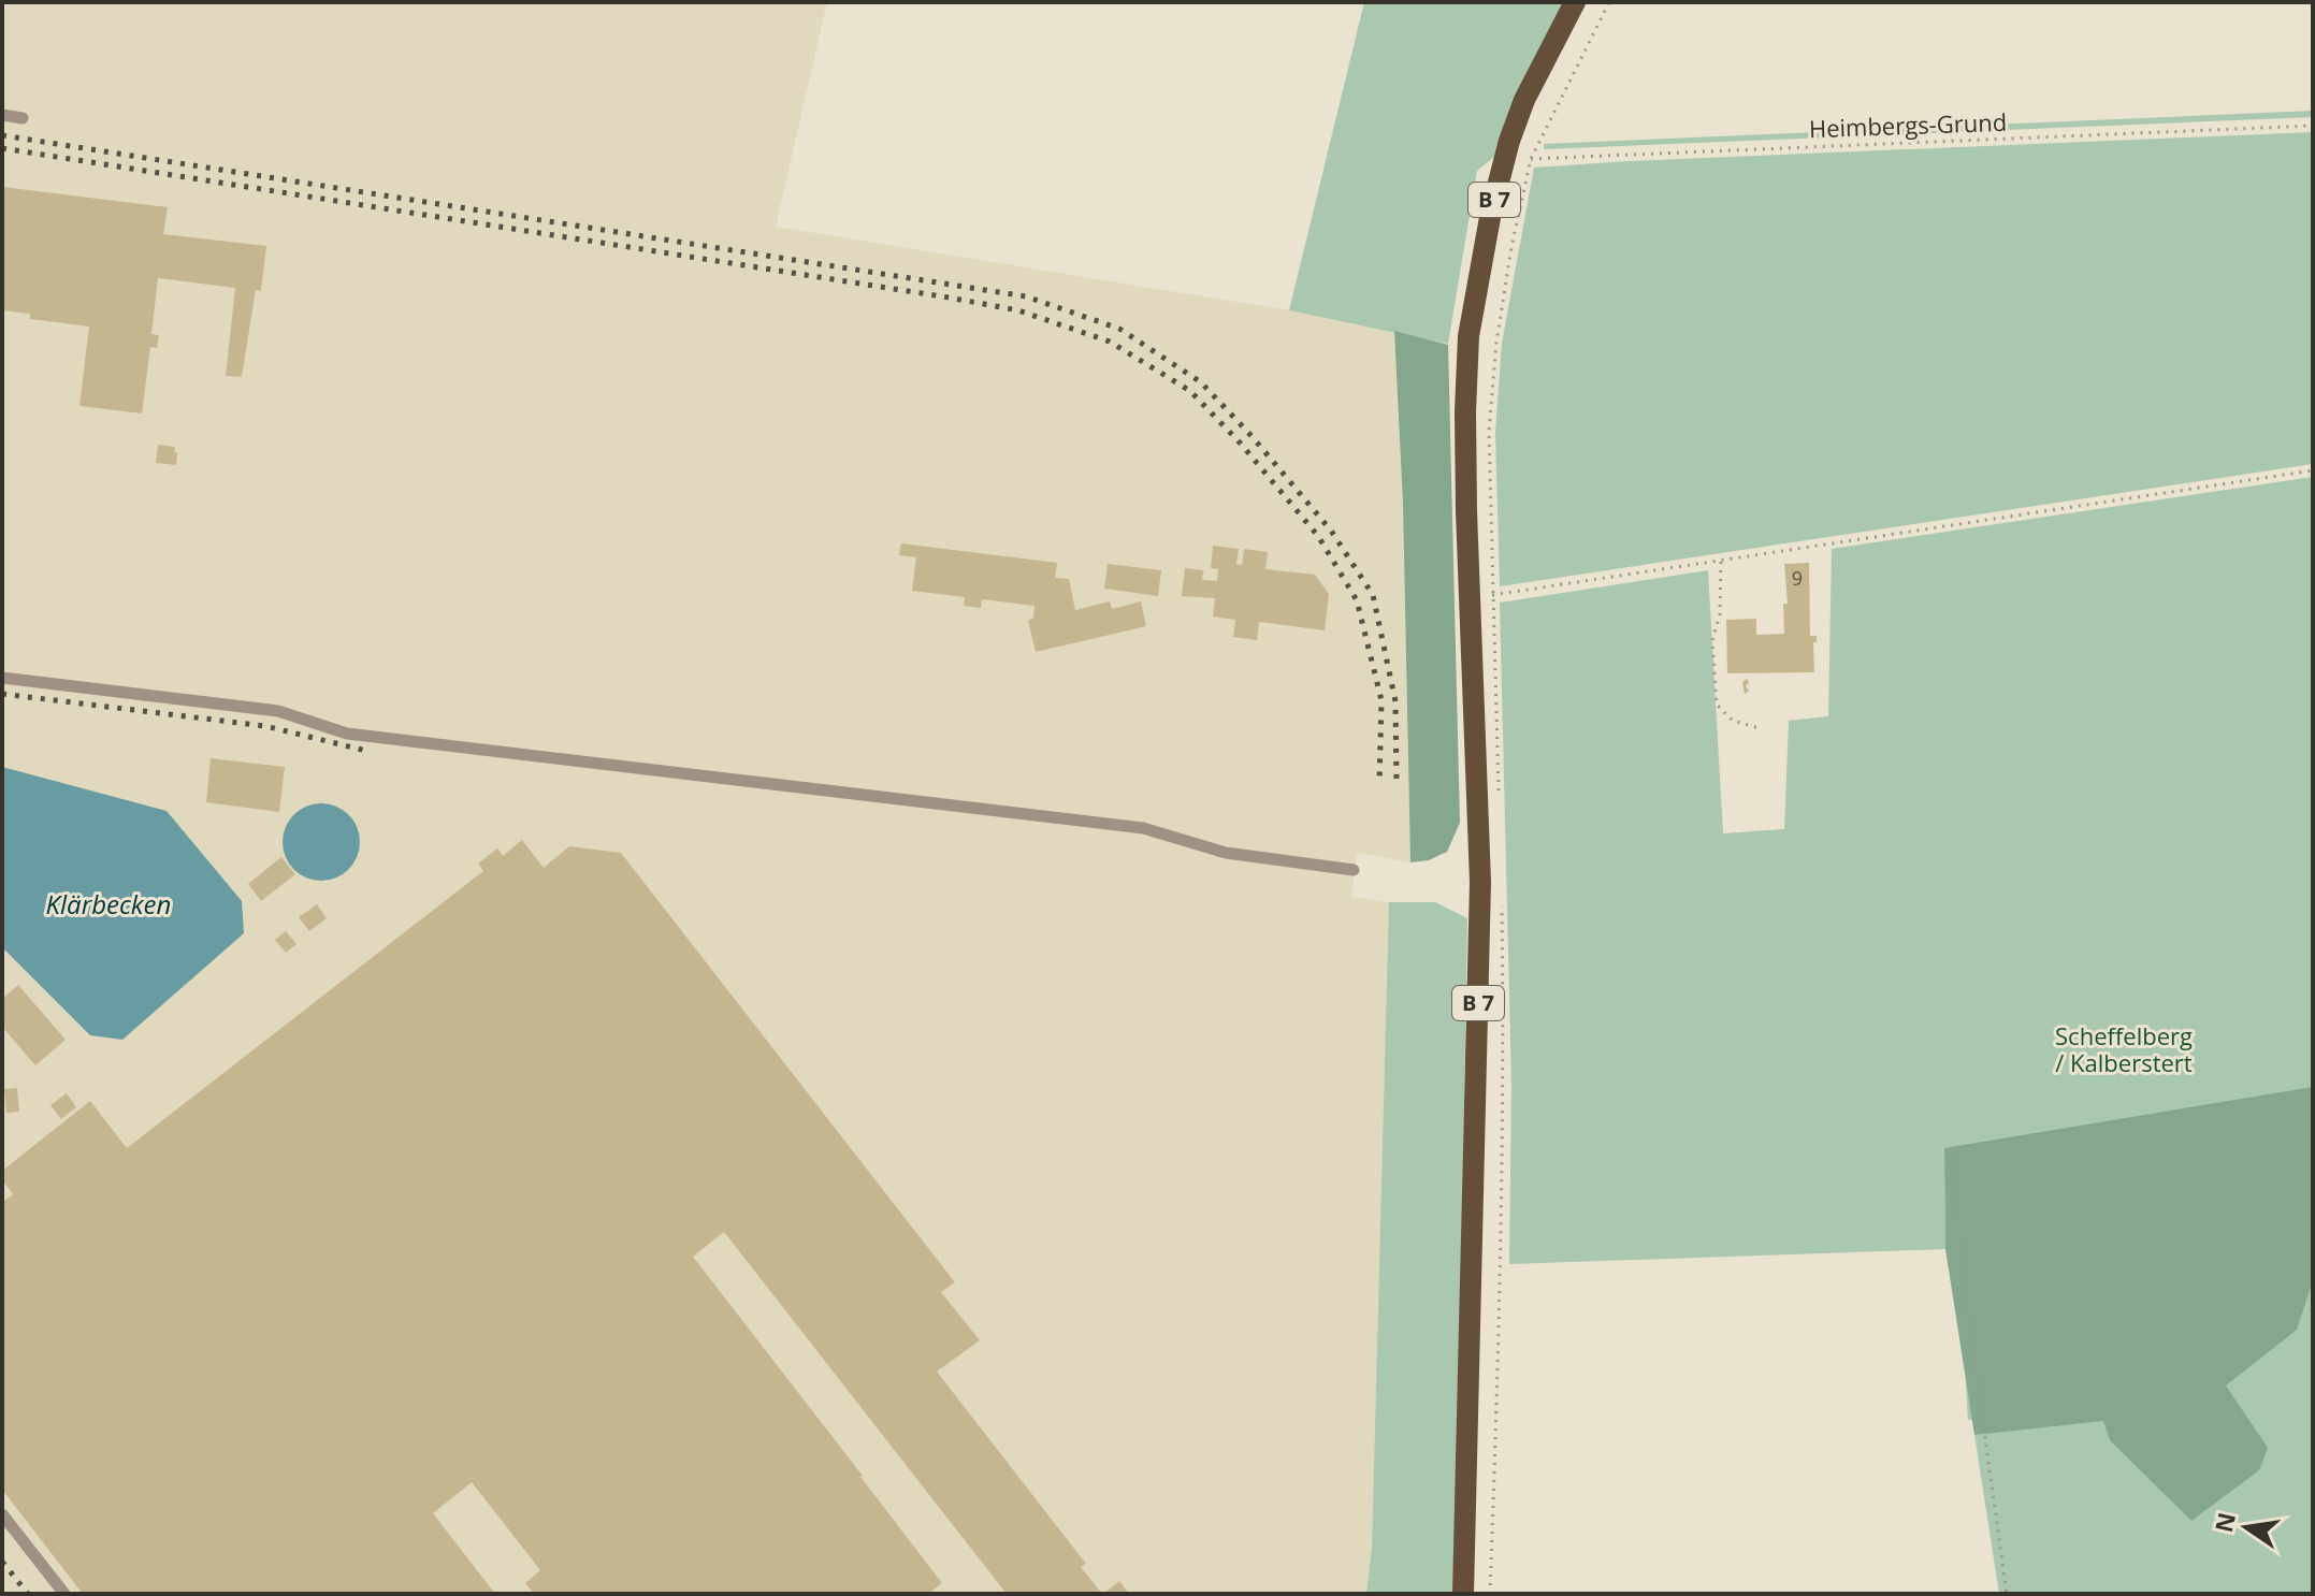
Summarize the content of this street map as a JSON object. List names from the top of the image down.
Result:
{
  "streets": {
    "main road": ["B 7"],
    "path": ["Heimbergs-Grund"]
  },
  "crossings": [
    ["Heimbergs-Grund", "B 7"]
  ],
  "water": ["Klärbecken"],
  "parks": ["Scheffelberg / Kalberstert"],
  "house_numbers": ["9"],
  "north": "left"
}
